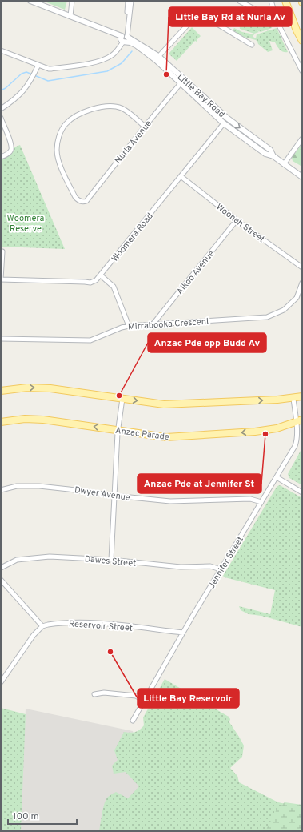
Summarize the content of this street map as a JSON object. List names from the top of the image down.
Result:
{
  "streets": {
    "main road": ["Anzac Parade"],
    "street": [
      "Little Bay Road",
      "Nurla Avenue",
      "Woonah Street",
      "Woomera Road",
      "Alkoo Avenue",
      "Mirrabooka Crescent",
      "Dwyer Avenue",
      "Dawes Street",
      "Jennifer Street",
      "Reservoir Street"
    ]
  },
  "crossings": [
    ["Little Bay Road", "Nurla Avenue"],
    ["Little Bay Road", "Woomera Road"],
    ["Woonah Street", "Woomera Road"],
    ["Woonah Street", "Alkoo Avenue"],
    ["Alkoo Avenue", "Mirrabooka Crescent"],
    ["Anzac Parade", "Jennifer Street"],
    ["Dwyer Avenue", "Jennifer Street"],
    ["Dawes Street", "Jennifer Street"],
    ["Jennifer Street", "Reservoir Street"]
  ],
  "parks": ["Woomera Reserve"],
  "places": [
    "Little Bay Rd at Nurla Av",
    "Anzac Pde opp Budd Av",
    "Anzac Pde at Jennifer St",
    "Little Bay Reservoir"
  ],
  "scale_bar": "100 m"
}
